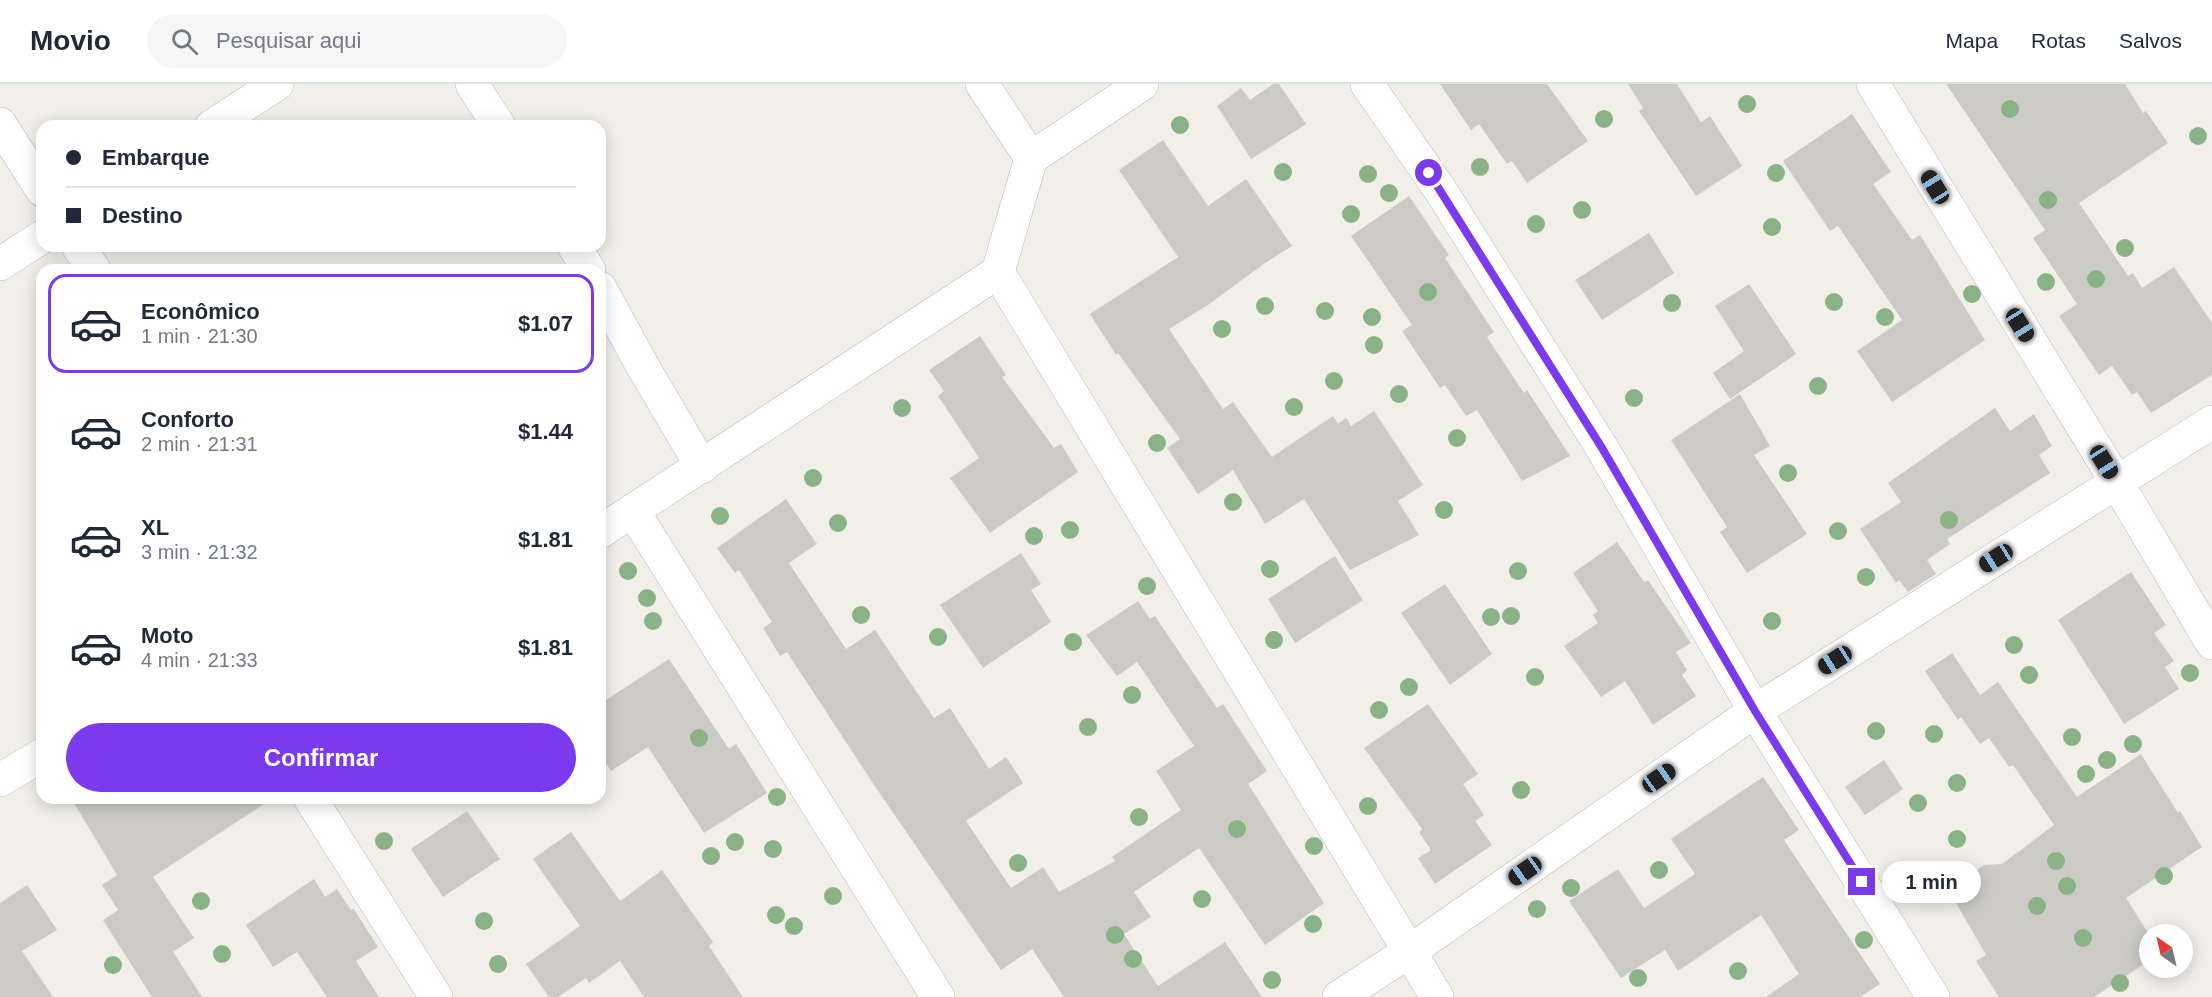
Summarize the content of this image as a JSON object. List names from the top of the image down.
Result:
{
  "north": "top left",
  "page": {
    "header": "Movio",
    "search": "Pesquisar aqui",
    "nav": ["Mapa", "Rotas", "Salvos"],
    "banner": ["Embarque", "Destino"],
    "list": [
      {
        "name": "Econômico",
        "note": "1 min · 21:30",
        "value": "$1.07"
      },
      {
        "name": "Conforto",
        "note": "2 min · 21:31",
        "value": "$1.44"
      },
      {
        "name": "XL",
        "note": "3 min · 21:32",
        "value": "$1.81"
      },
      {
        "name": "Moto",
        "note": "4 min · 21:33",
        "value": "$1.81"
      }
    ],
    "buttons": "Confirmar",
    "bubble": "1 min"
  }
}
